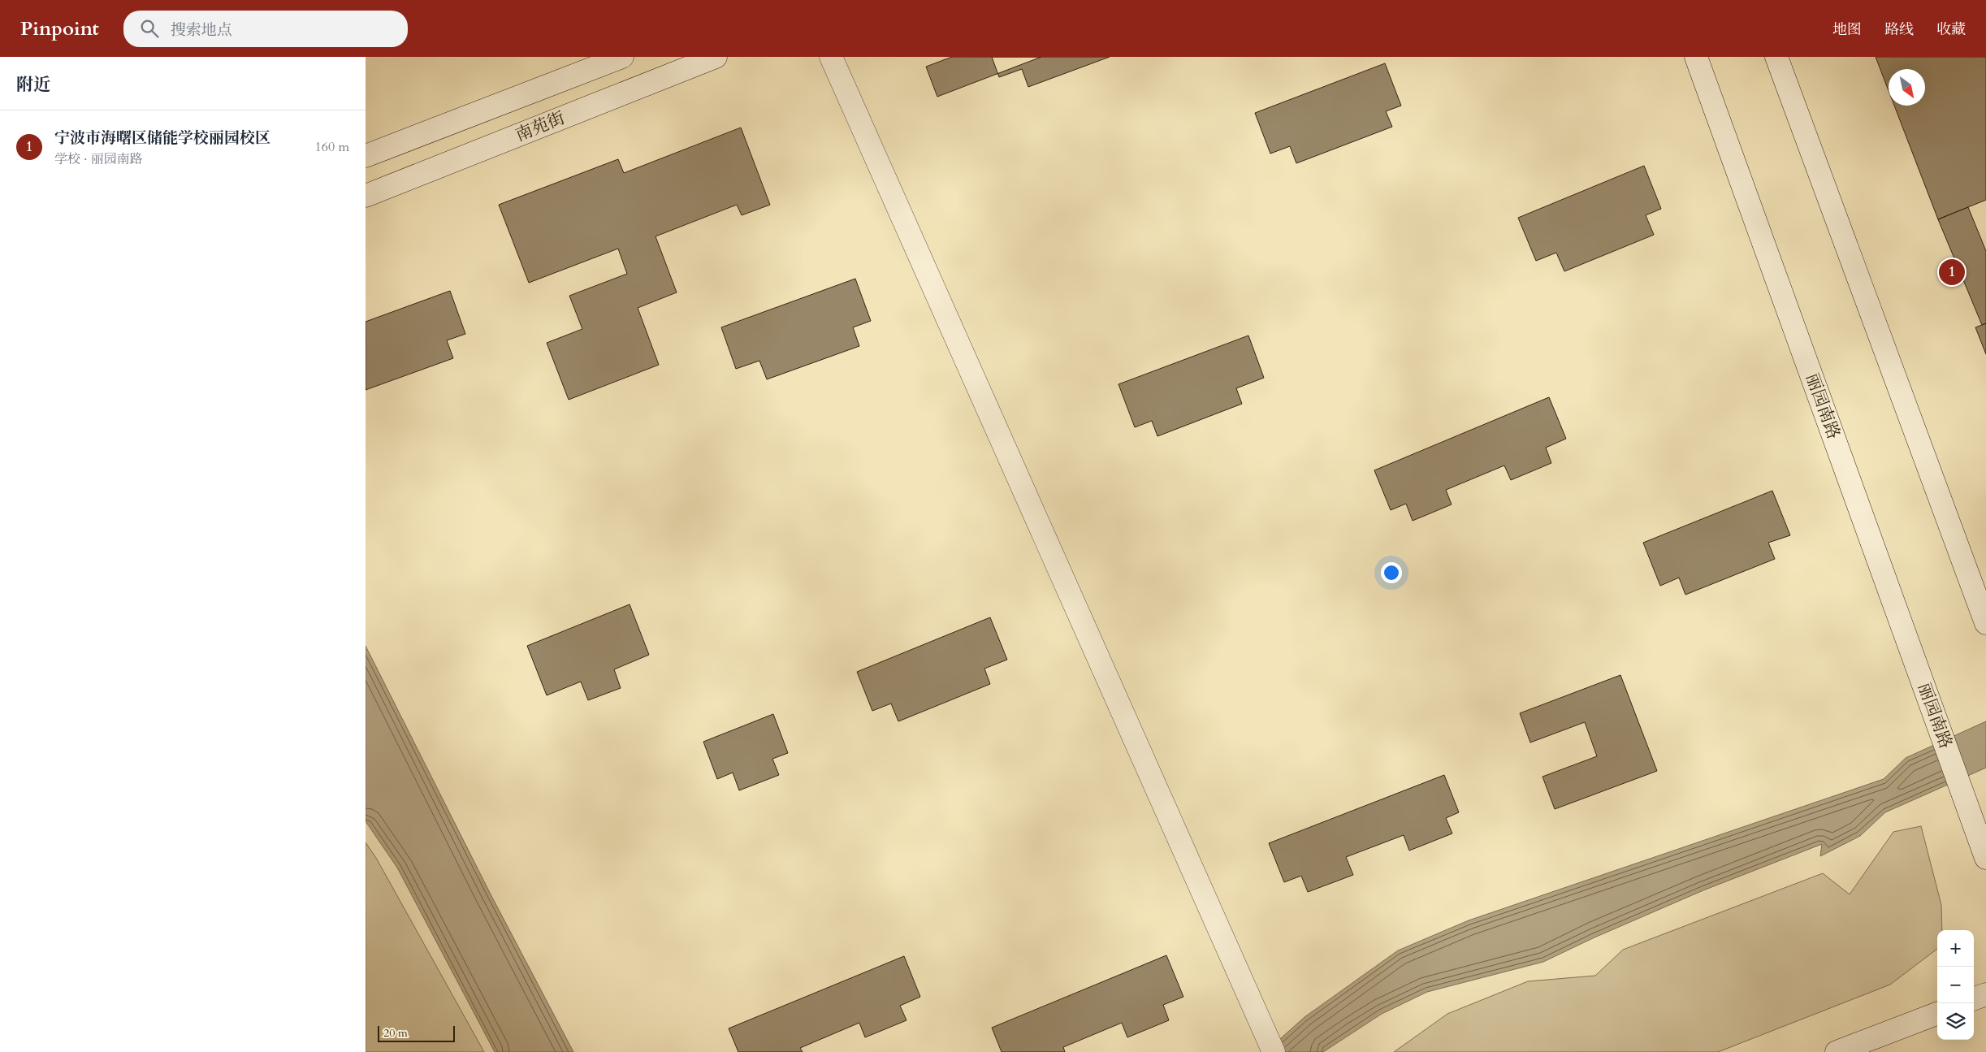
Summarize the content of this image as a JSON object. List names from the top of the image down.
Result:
{
  "streets": {
    "street": ["南苑街", "丽园南路"]
  },
  "scale_bar": "20 m",
  "north": "bottom right",
  "page": {
    "header": "Pinpoint",
    "search": "搜索地点",
    "nav": ["地图", "路线", "收藏"],
    "heading": "附近",
    "list": [
      {
        "mark": "1",
        "name": "宁波市海曙区储能学校丽园校区",
        "note": "学校 · 丽园南路",
        "value": "160 m"
      }
    ],
    "pins": "1",
    "map_buttons": ["+", "−"],
    "scale": "20 m"
  }
}
